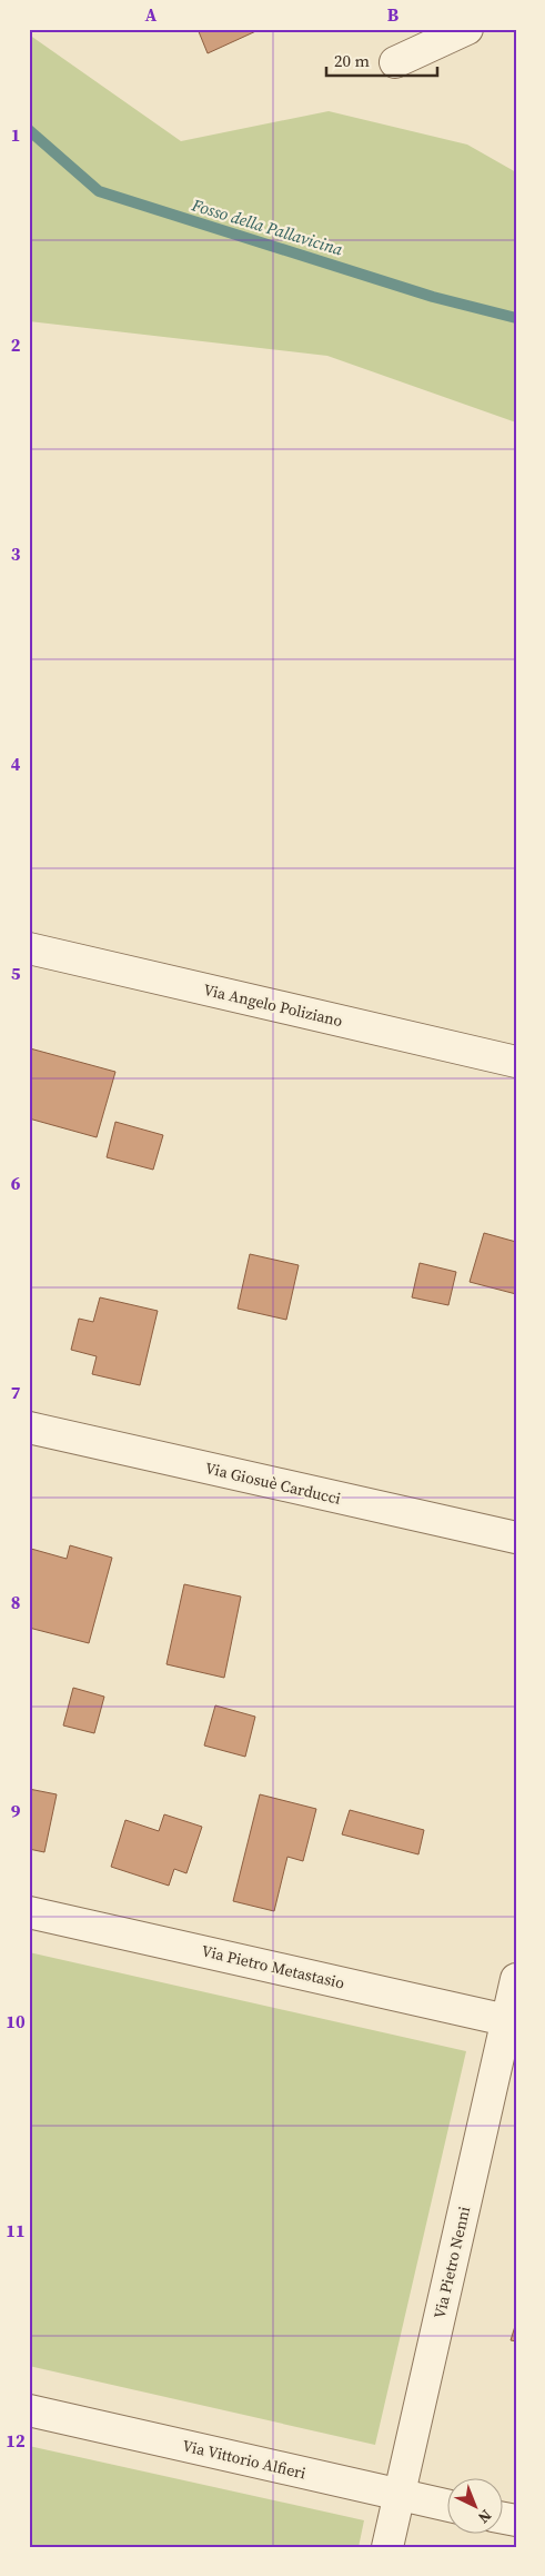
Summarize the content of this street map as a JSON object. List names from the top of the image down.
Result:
{
  "streets": {
    "street": [
      "Via Angelo Poliziano",
      "Via Giosuè Carducci",
      "Via Pietro Metastasio",
      "Via Pietro Nenni",
      "Via Vittorio Alfieri"
    ]
  },
  "crossings": [
    ["Via Pietro Metastasio", "Via Pietro Nenni"],
    ["Via Pietro Nenni", "Via Vittorio Alfieri"]
  ],
  "water": ["Fosso della Pallavicina"],
  "scale_bar": "20 m",
  "north": "bottom right",
  "grid": {
    "columns": ["A", "B"],
    "rows": [
      "1",
      "2",
      "3",
      "4",
      "5",
      "6",
      "7",
      "8",
      "9",
      "10",
      "11",
      "12"
    ]
  }
}
